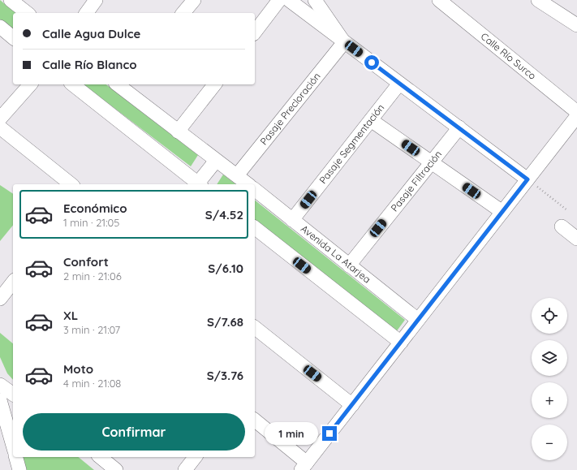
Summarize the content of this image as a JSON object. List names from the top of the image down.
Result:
{
  "streets": {
    "street": [
      "Calle Río Surco",
      "Pasaje Precloración",
      "Pasaje Segmentación",
      "Pasaje Filtración",
      "Avenida La Atarjea"
    ]
  },
  "crossings": [
    ["Pasaje Segmentación", "Avenida La Atarjea"],
    ["Pasaje Filtración", "Avenida La Atarjea"]
  ],
  "page": {
    "banner": ["Calle Agua Dulce", "Calle Río Blanco"],
    "list": [
      {
        "name": "Económico",
        "note": "1 min · 21:05",
        "value": "S/4.52"
      },
      {
        "name": "Confort",
        "note": "2 min · 21:06",
        "value": "S/6.10"
      },
      {
        "name": "XL",
        "note": "3 min · 21:07",
        "value": "S/7.68"
      },
      {
        "name": "Moto",
        "note": "4 min · 21:08",
        "value": "S/3.76"
      }
    ],
    "map_buttons": ["+", "−"],
    "buttons": "Confirmar",
    "bubble": "1 min"
  }
}
